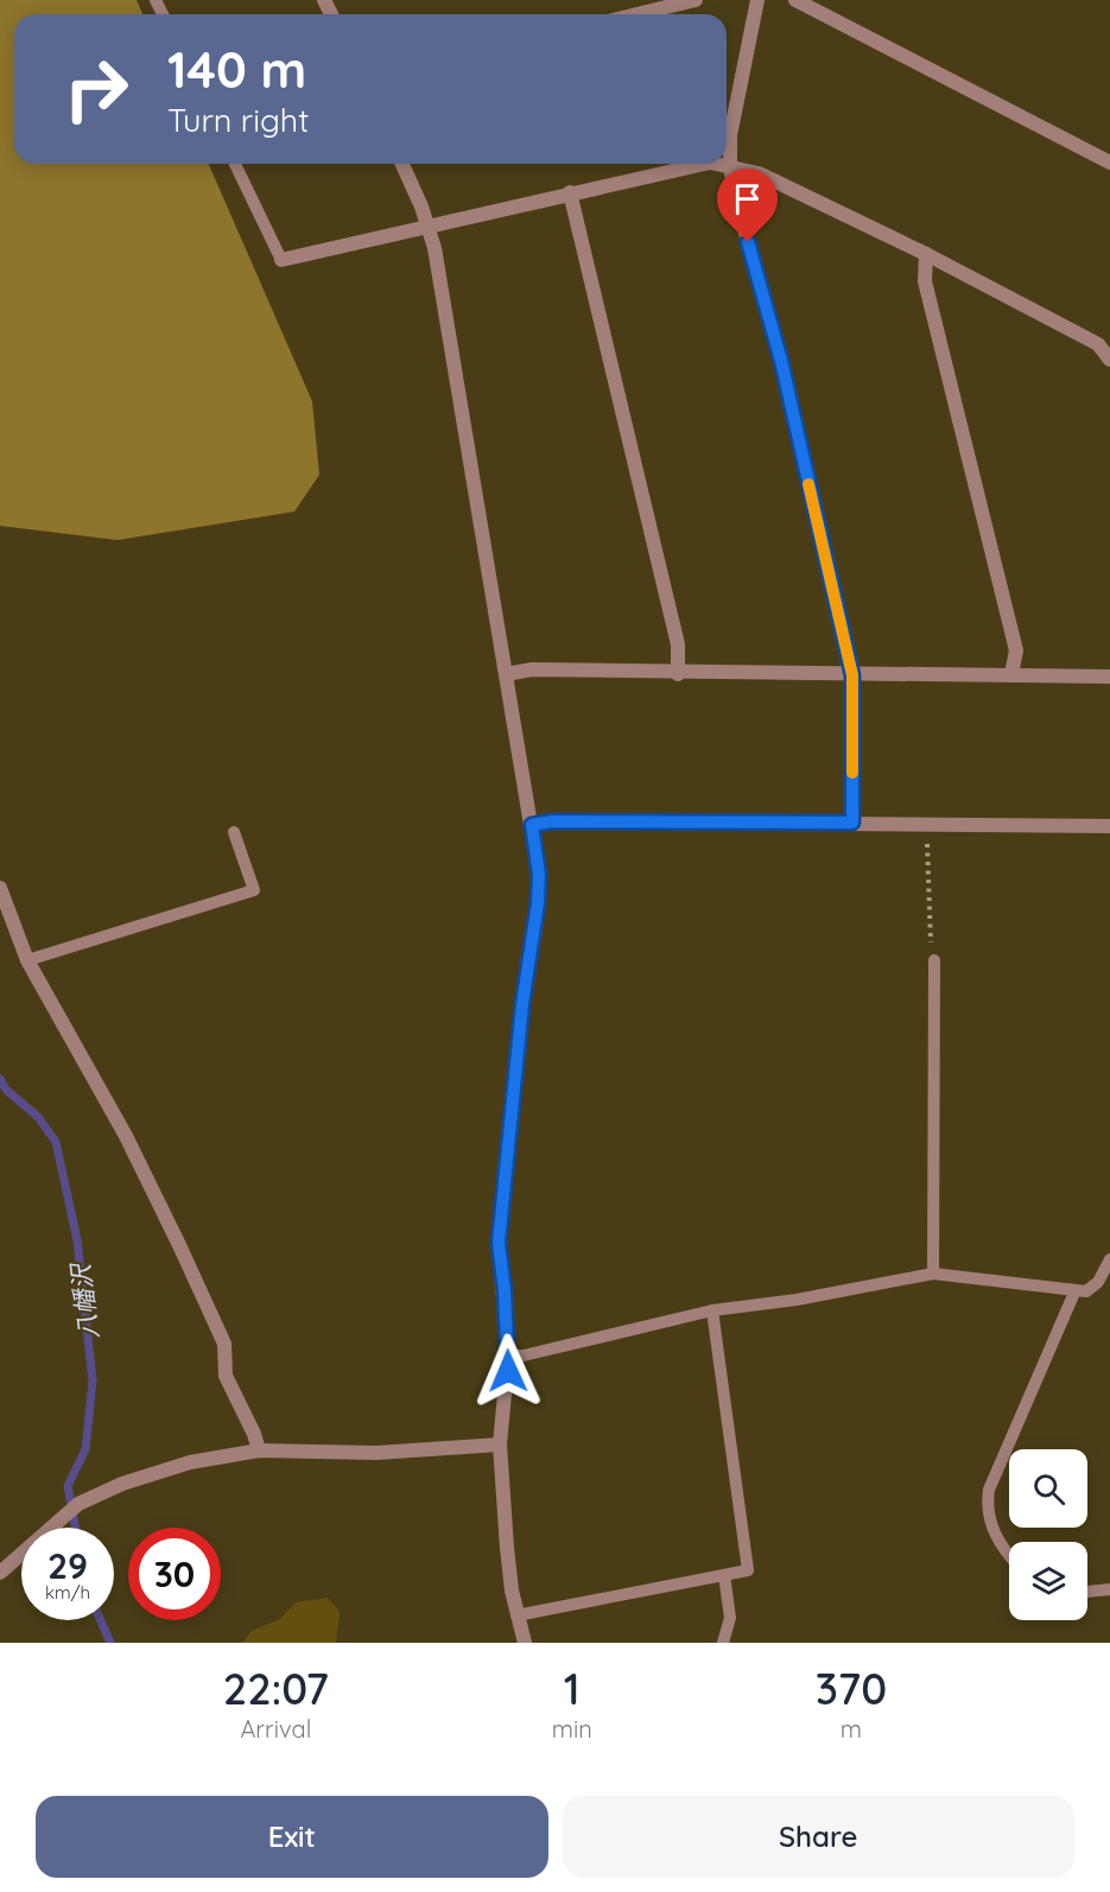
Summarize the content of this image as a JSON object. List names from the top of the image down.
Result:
{
  "water": ["八幡沢"],
  "page": {
    "turn": ["140 m", "Turn right"],
    "speed": "29 km/h",
    "limit": "30",
    "eta": [
      "22:07",
      "Arrival",
      "1",
      "min",
      "370",
      "m"
    ],
    "buttons": ["Exit", "Share"]
  }
}
